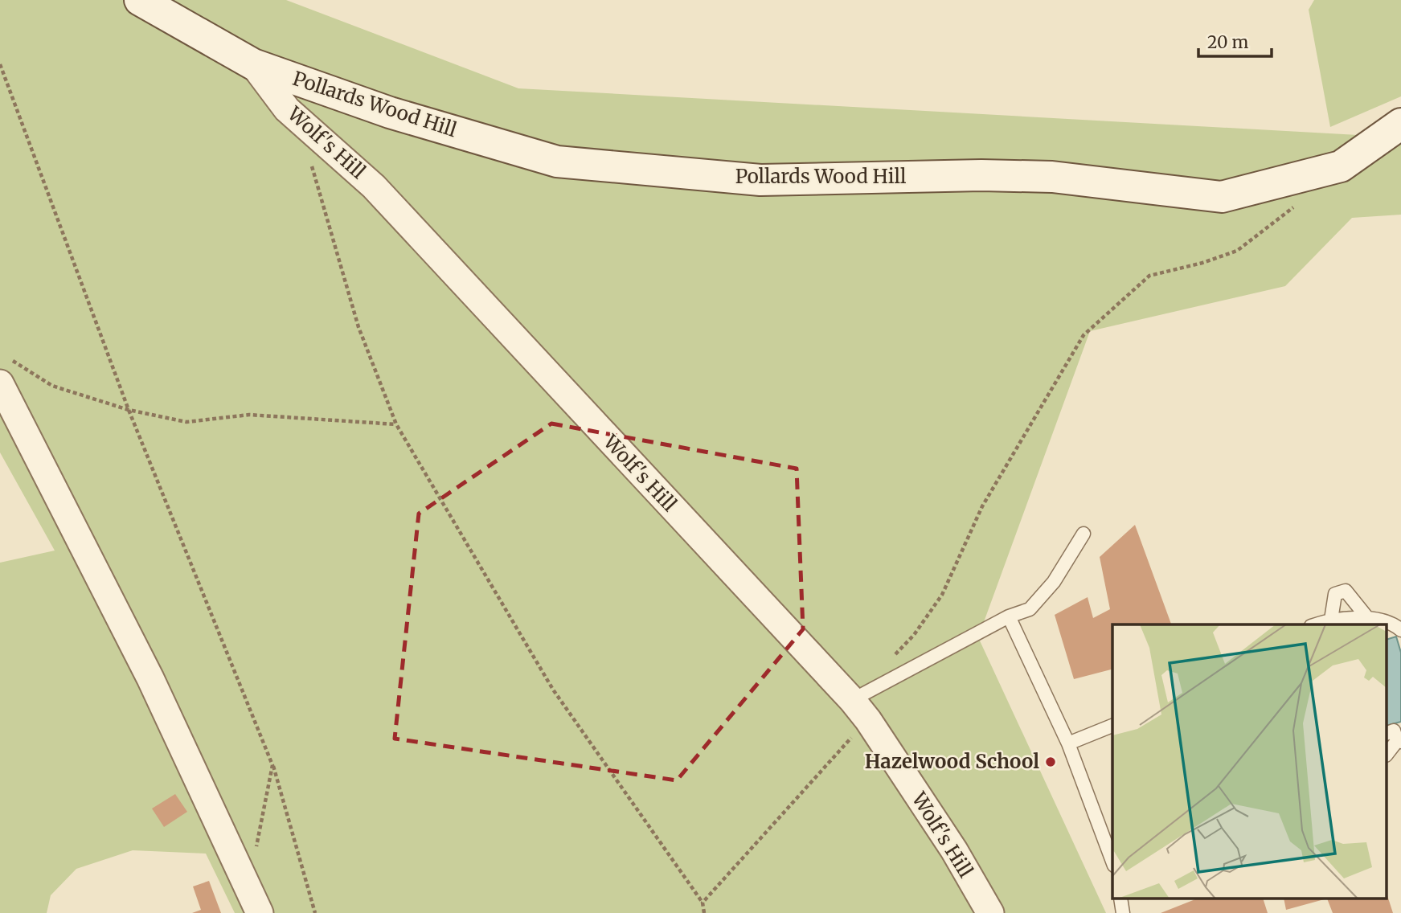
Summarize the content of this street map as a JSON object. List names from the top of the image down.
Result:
{
  "streets": {
    "street": ["Pollards Wood Hill", "Wolf's Hill"]
  },
  "crossings": [
    ["Pollards Wood Hill", "Wolf's Hill"]
  ],
  "places": ["Hazelwood School"],
  "scale_bar": "20 m"
}
